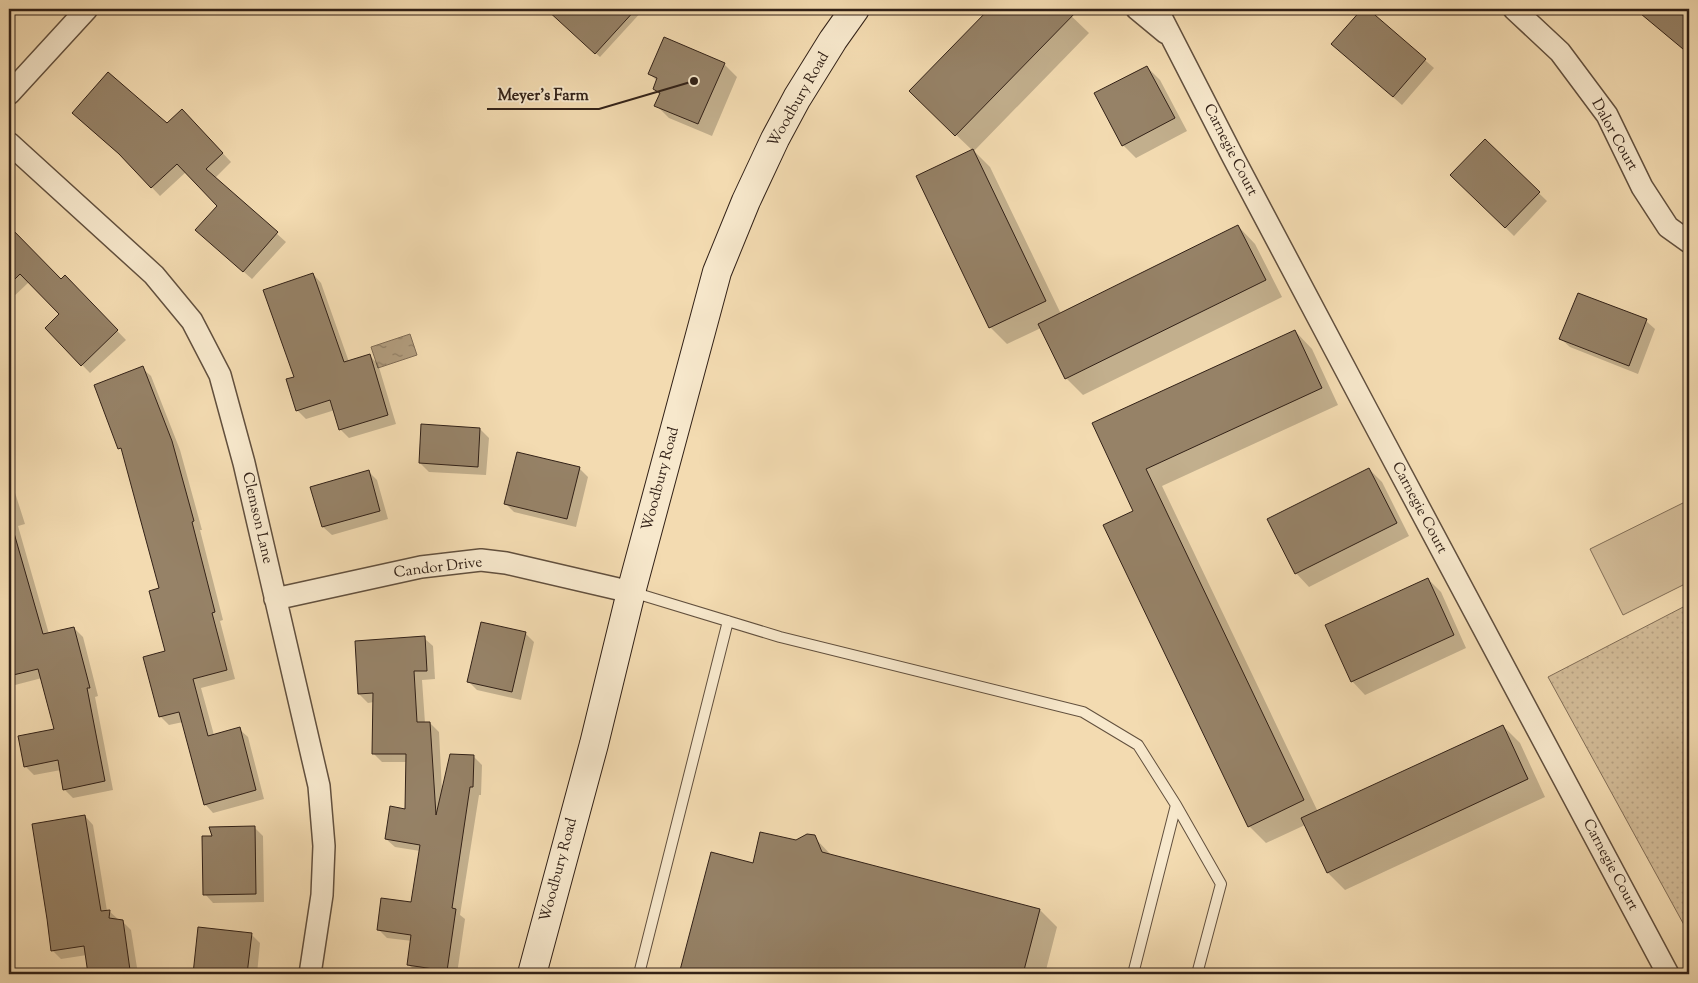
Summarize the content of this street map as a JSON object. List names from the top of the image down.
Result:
{
  "streets": {
    "main road": ["Woodbury Road"],
    "street": [
      "Dalor Court",
      "Carnegie Court",
      "Clemson Lane",
      "Candor Drive"
    ]
  },
  "crossings": [
    ["Woodbury Road", "Candor Drive"],
    ["Clemson Lane", "Candor Drive"]
  ],
  "places": ["Meyer's Farm"]
}
